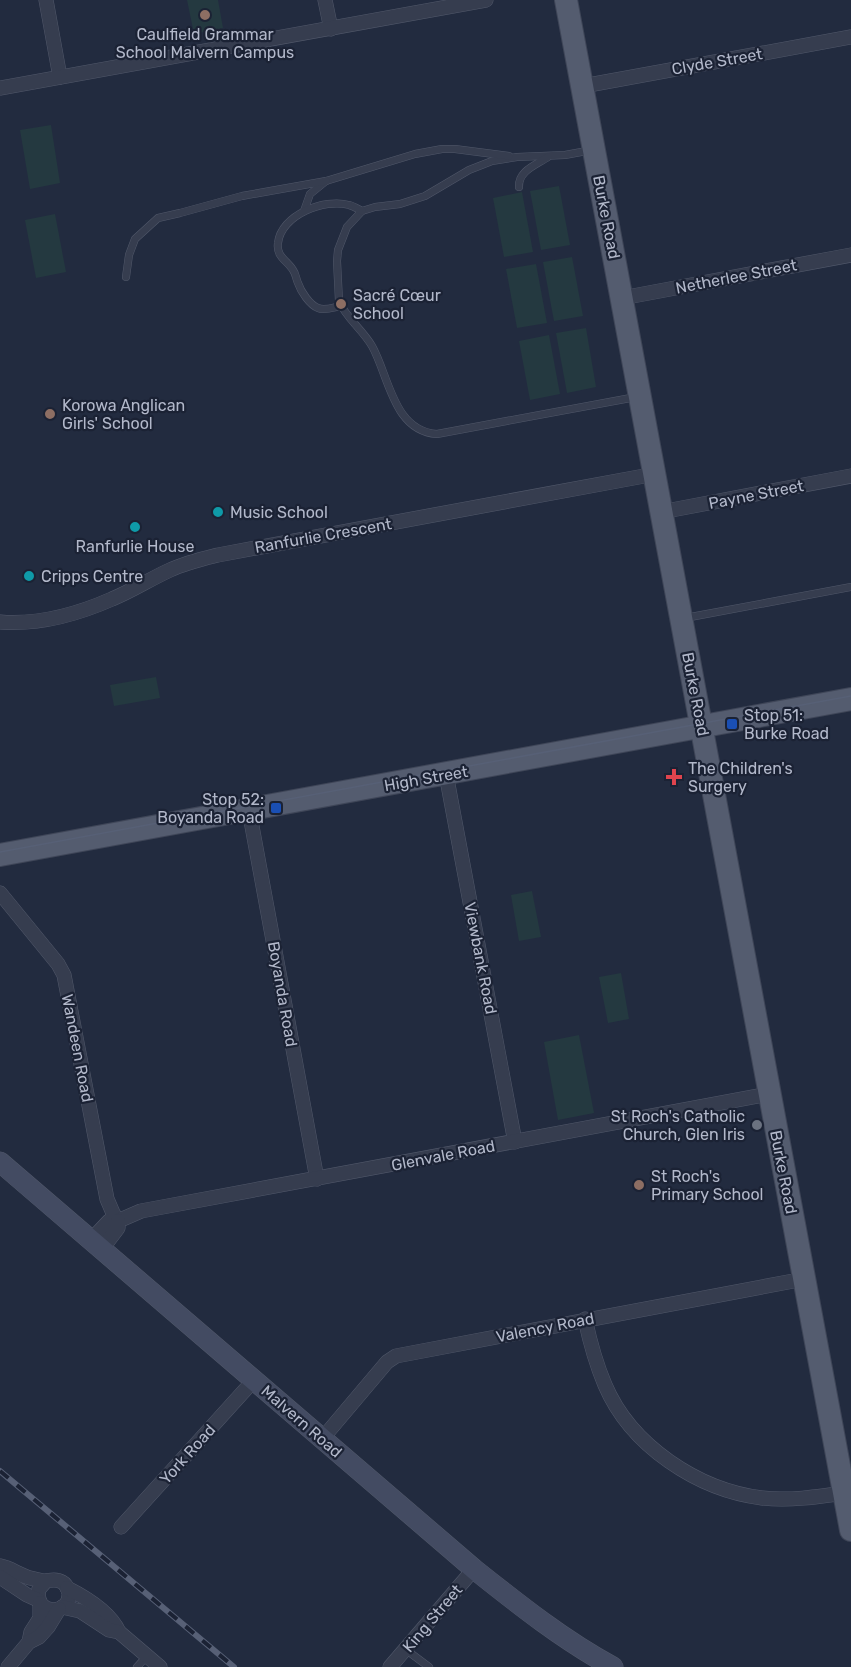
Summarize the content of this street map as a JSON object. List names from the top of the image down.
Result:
{
  "streets": {
    "main road": ["Burke Road", "High Street", "Malvern Road"],
    "street": [
      "Clyde Street",
      "Netherlee Street",
      "Payne Street",
      "Ranfurlie Crescent",
      "Viewbank Road",
      "Boyanda Road",
      "Wandeen Road",
      "Glenvale Road",
      "Valency Road",
      "York Road",
      "King Street"
    ]
  },
  "crossings": [
    ["Clyde Street", "Burke Road"],
    ["Burke Road", "Netherlee Street"],
    ["Burke Road", "Payne Street"],
    ["Burke Road", "Ranfurlie Crescent"],
    ["Burke Road", "High Street"],
    ["Burke Road", "Glenvale Road"],
    ["Burke Road", "Valency Road"],
    ["High Street", "Viewbank Road"],
    ["High Street", "Boyanda Road"],
    ["Viewbank Road", "Glenvale Road"],
    ["Boyanda Road", "Glenvale Road"],
    ["Wandeen Road", "Glenvale Road"],
    ["Valency Road", "Malvern Road"],
    ["Malvern Road", "York Road"],
    ["Malvern Road", "King Street"]
  ],
  "places": {
    "other": [
      "Caulfield Grammar School Malvern Campus",
      "Sacré Cœur School",
      "Korowa Anglican Girls' School",
      "Music School",
      "Ranfurlie House",
      "Cripps Centre",
      "St Roch's Catholic Church, Glen Iris",
      "St Roch's Primary School"
    ],
    "transit": ["Stop 51: Burke Road", "Stop 52: Boyanda Road"],
    "health": ["The Children's Surgery"]
  }
}
